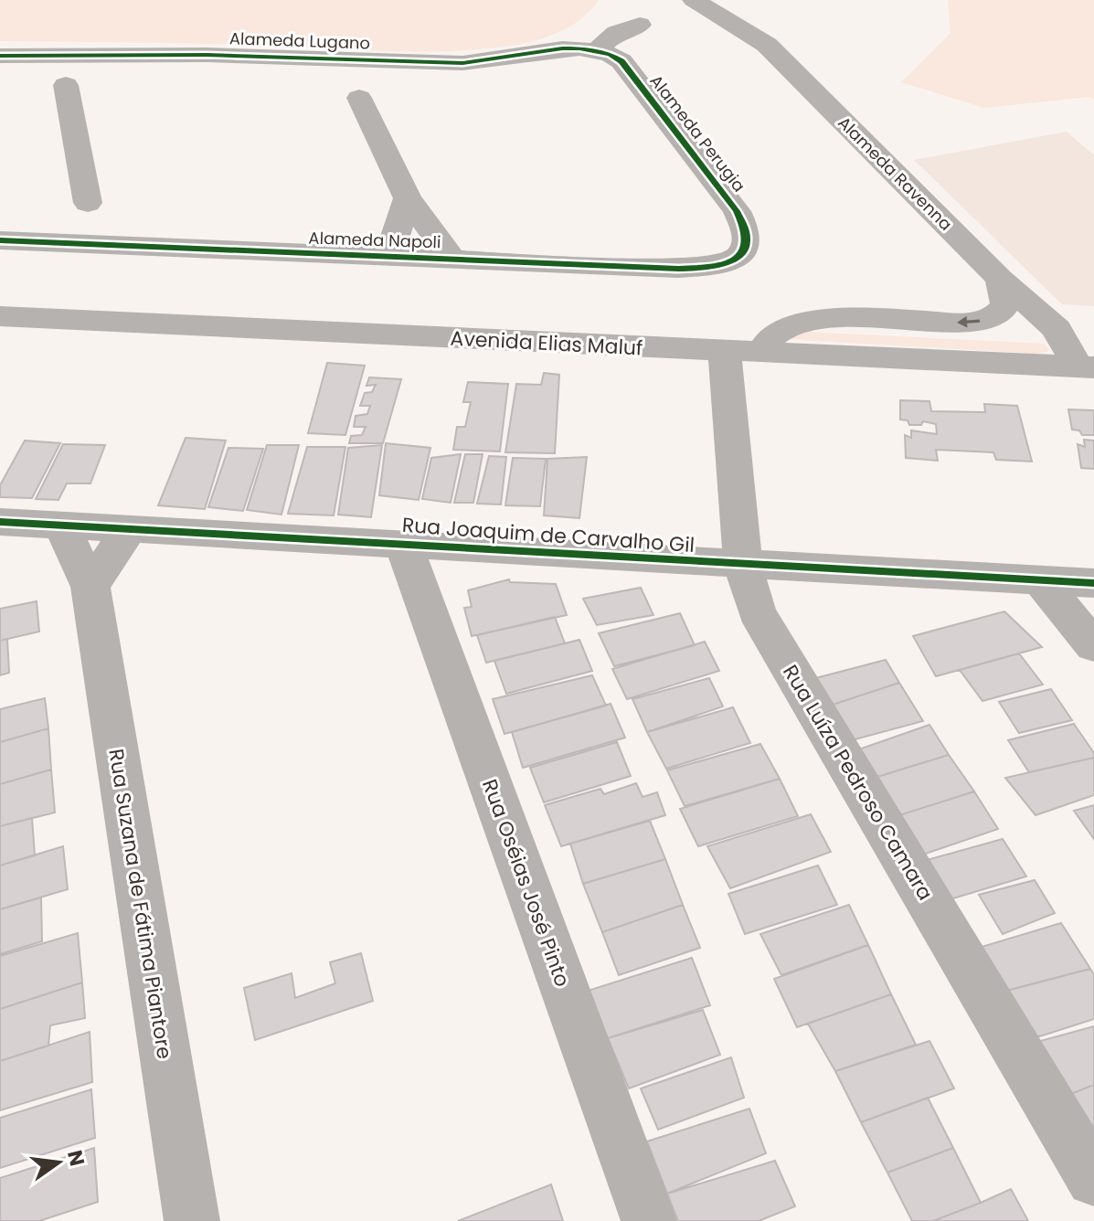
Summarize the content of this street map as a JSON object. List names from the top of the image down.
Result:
{
  "streets": {
    "street": [
      "Alameda Lugano",
      "Alameda Perugia",
      "Alameda Ravenna",
      "Alameda Napoli",
      "Avenida Elias Maluf",
      "Rua Joaquim de Carvalho Gil",
      "Rua Luíza Pedroso Camara",
      "Rua Oséias José Pinto",
      "Rua Suzana de Fátima Piantore"
    ]
  },
  "crossings": [
    ["Alameda Lugano", "Alameda Perugia"],
    ["Alameda Perugia", "Alameda Napoli"],
    ["Alameda Ravenna", "Avenida Elias Maluf"],
    ["Avenida Elias Maluf", "Rua Luíza Pedroso Camara"],
    ["Rua Joaquim de Carvalho Gil", "Rua Luíza Pedroso Camara"],
    ["Rua Joaquim de Carvalho Gil", "Rua Oséias José Pinto"],
    ["Rua Joaquim de Carvalho Gil", "Rua Suzana de Fátima Piantore"]
  ],
  "north": "right"
}
